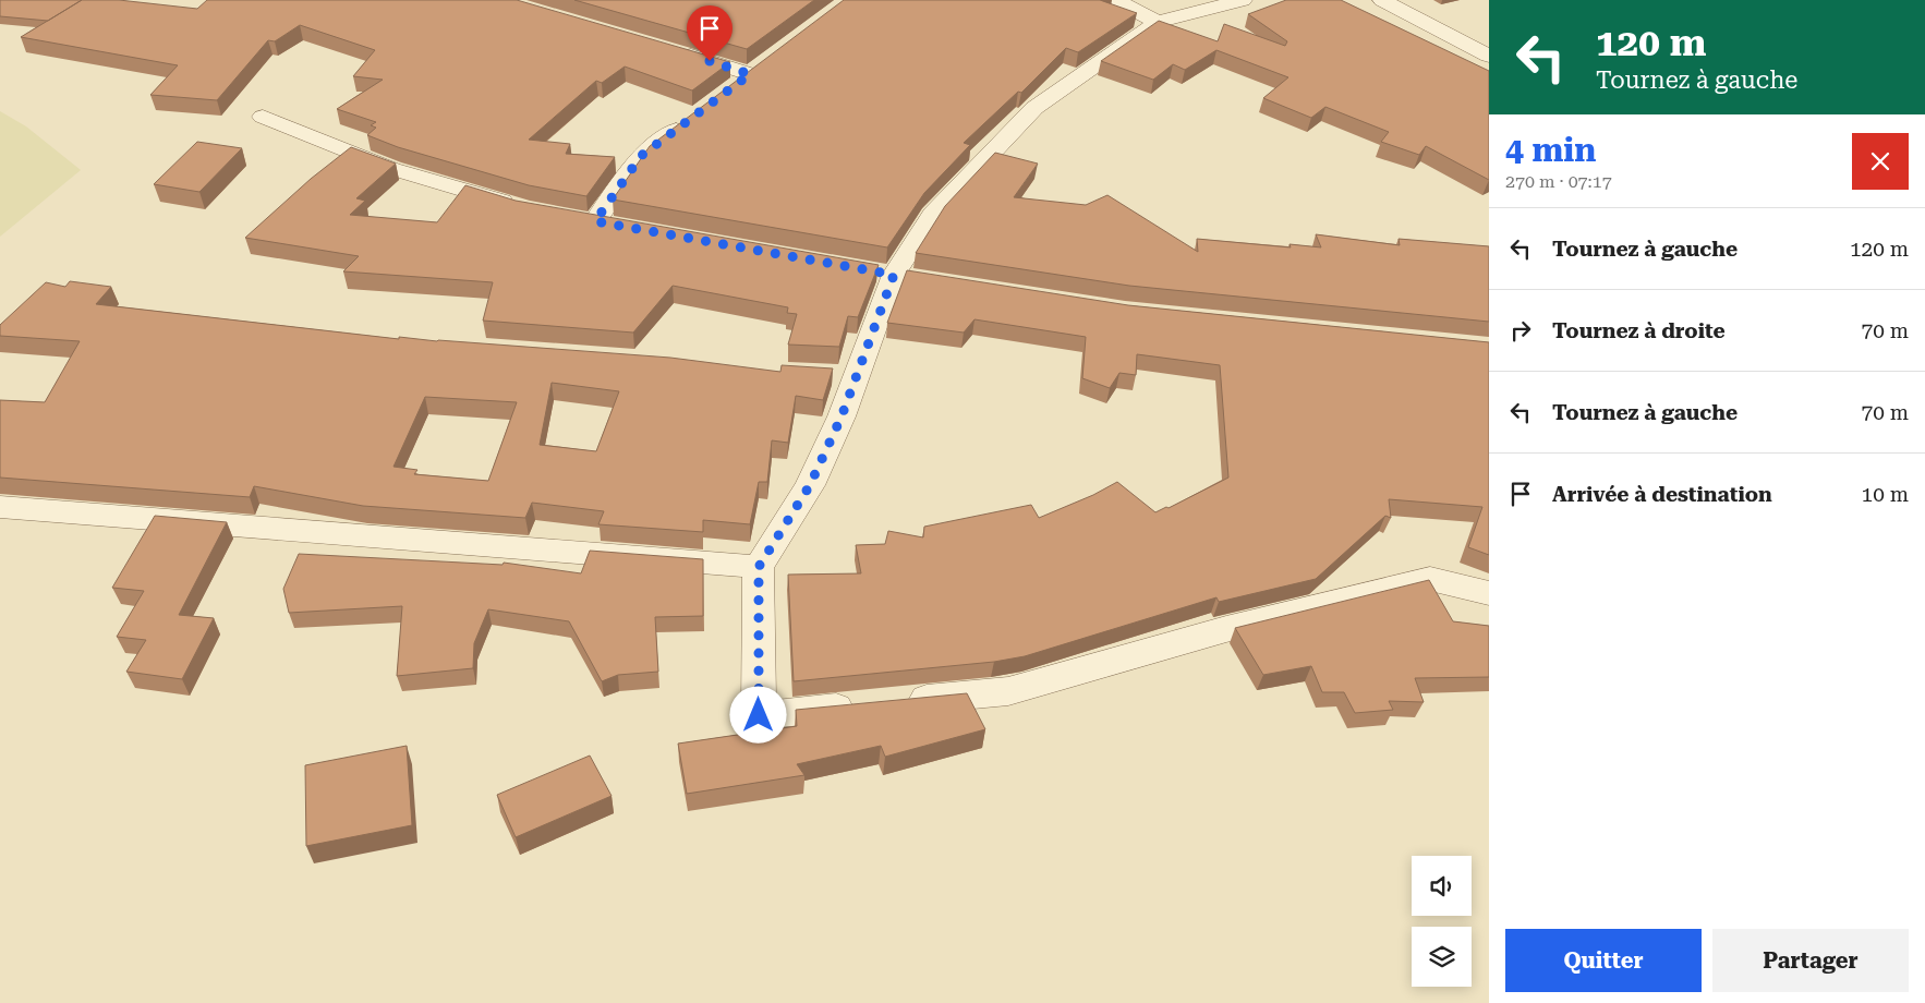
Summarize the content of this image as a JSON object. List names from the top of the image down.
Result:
{
  "page": {
    "turn": ["120 m", "Tournez à gauche"],
    "heading": ["4 min", "270 m · 07:17"],
    "list": [
      {
        "name": "Tournez à gauche",
        "value": "120 m"
      },
      {
        "name": "Tournez à droite",
        "value": "70 m"
      },
      {
        "name": "Tournez à gauche",
        "value": "70 m"
      },
      {
        "name": "Arrivée à destination",
        "value": "10 m"
      }
    ],
    "buttons": ["Quitter", "Partager"]
  }
}
